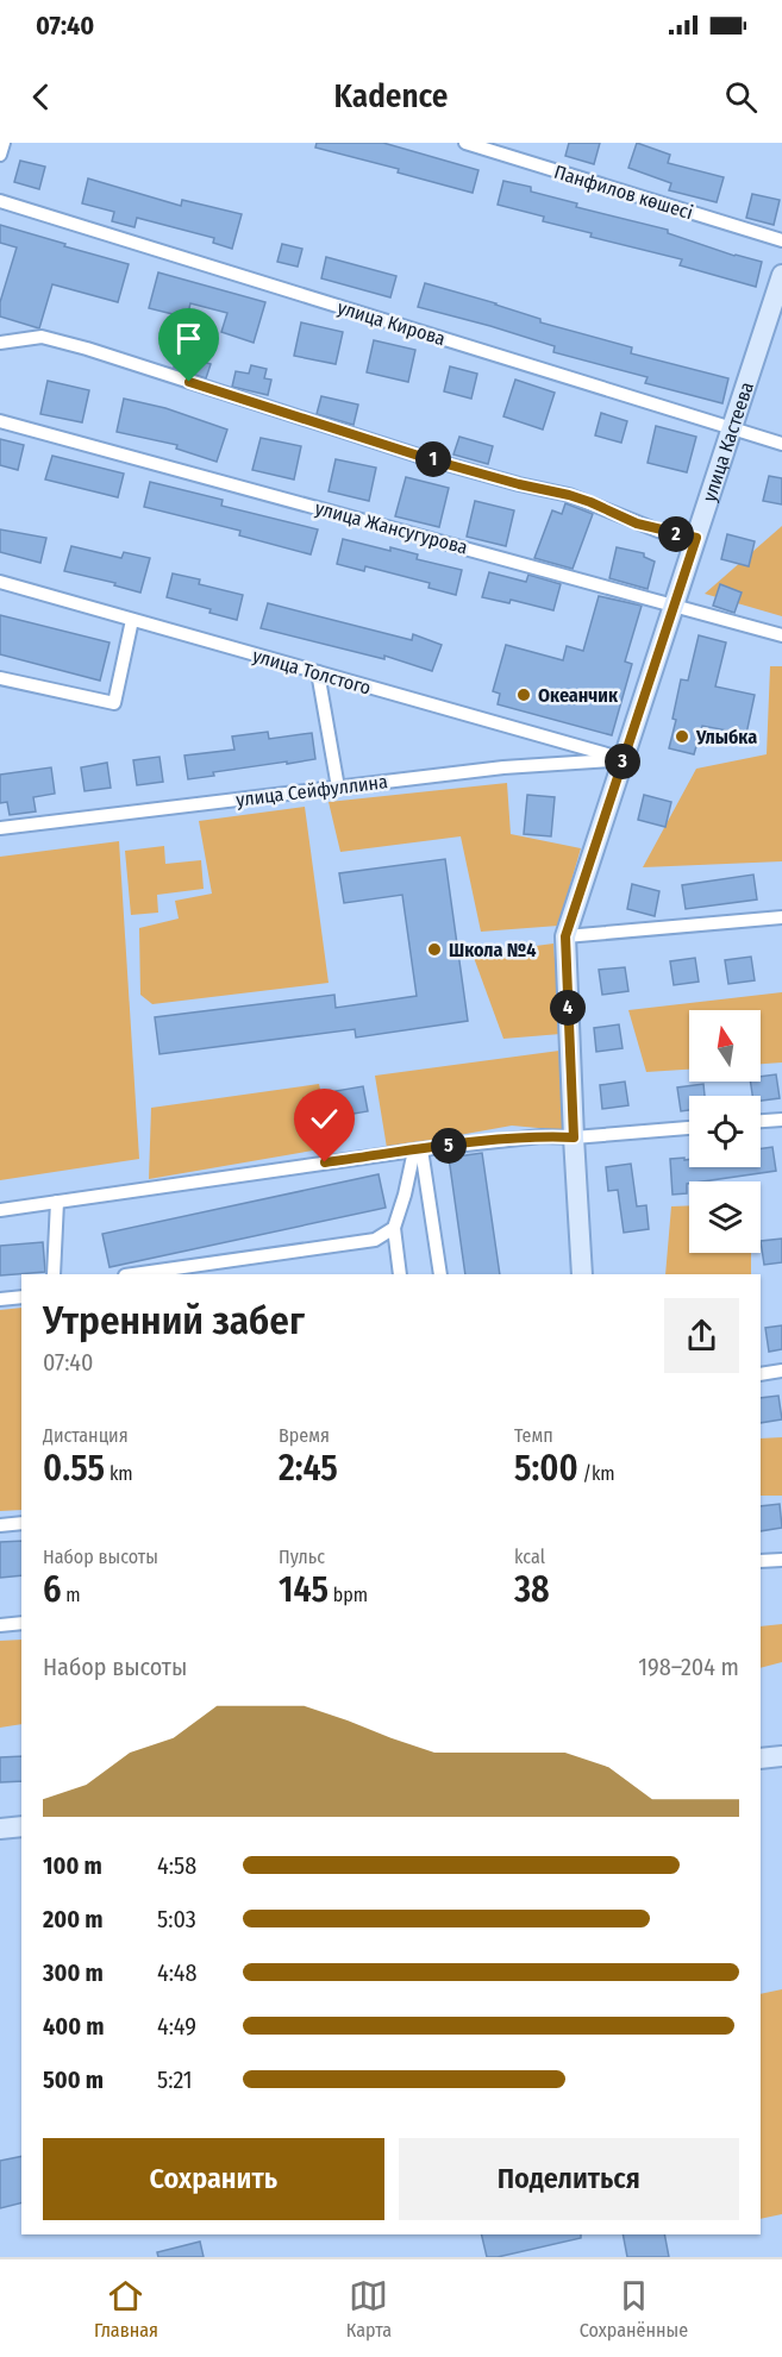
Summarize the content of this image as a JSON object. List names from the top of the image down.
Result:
{
  "streets": {
    "street": [
      "Панфилов көшесі",
      "улица Кирова",
      "улица Кастеева",
      "улица Жансугурова",
      "улица Толстого",
      "улица Сейфуллина"
    ]
  },
  "crossings": [
    ["улица Кирова", "улица Кастеева"],
    ["улица Кастеева", "улица Жансугурова"],
    ["улица Кастеева", "улица Толстого"],
    ["улица Кастеева", "улица Сейфуллина"],
    ["улица Толстого", "улица Сейфуллина"]
  ],
  "places": ["Океанчик", "Улыбка", "Школа №4"],
  "north": "top",
  "page": {
    "status": "07:40",
    "header": "Kadence",
    "pins": [
      "1",
      "2",
      "3",
      "4",
      "5"
    ],
    "heading": ["Утренний забег", "07:40"],
    "stats": [
      ["Дистанция", "0.55 km"],
      ["Время", "2:45"],
      ["Темп", "5:00 /km"],
      ["Набор высоты", "6 m"],
      ["Пульс", "145 bpm"],
      ["kcal", "38"]
    ],
    "chart": ["Набор высоты", "198–204 m"],
    "list": [
      {
        "name": "100 m",
        "note": "4:58"
      },
      {
        "name": "200 m",
        "note": "5:03"
      },
      {
        "name": "300 m",
        "note": "4:48"
      },
      {
        "name": "400 m",
        "note": "4:49"
      },
      {
        "name": "500 m",
        "note": "5:21"
      }
    ],
    "buttons": ["Сохранить", "Поделиться"],
    "tabs": ["Главная", "Карта", "Сохранённые"]
  }
}
